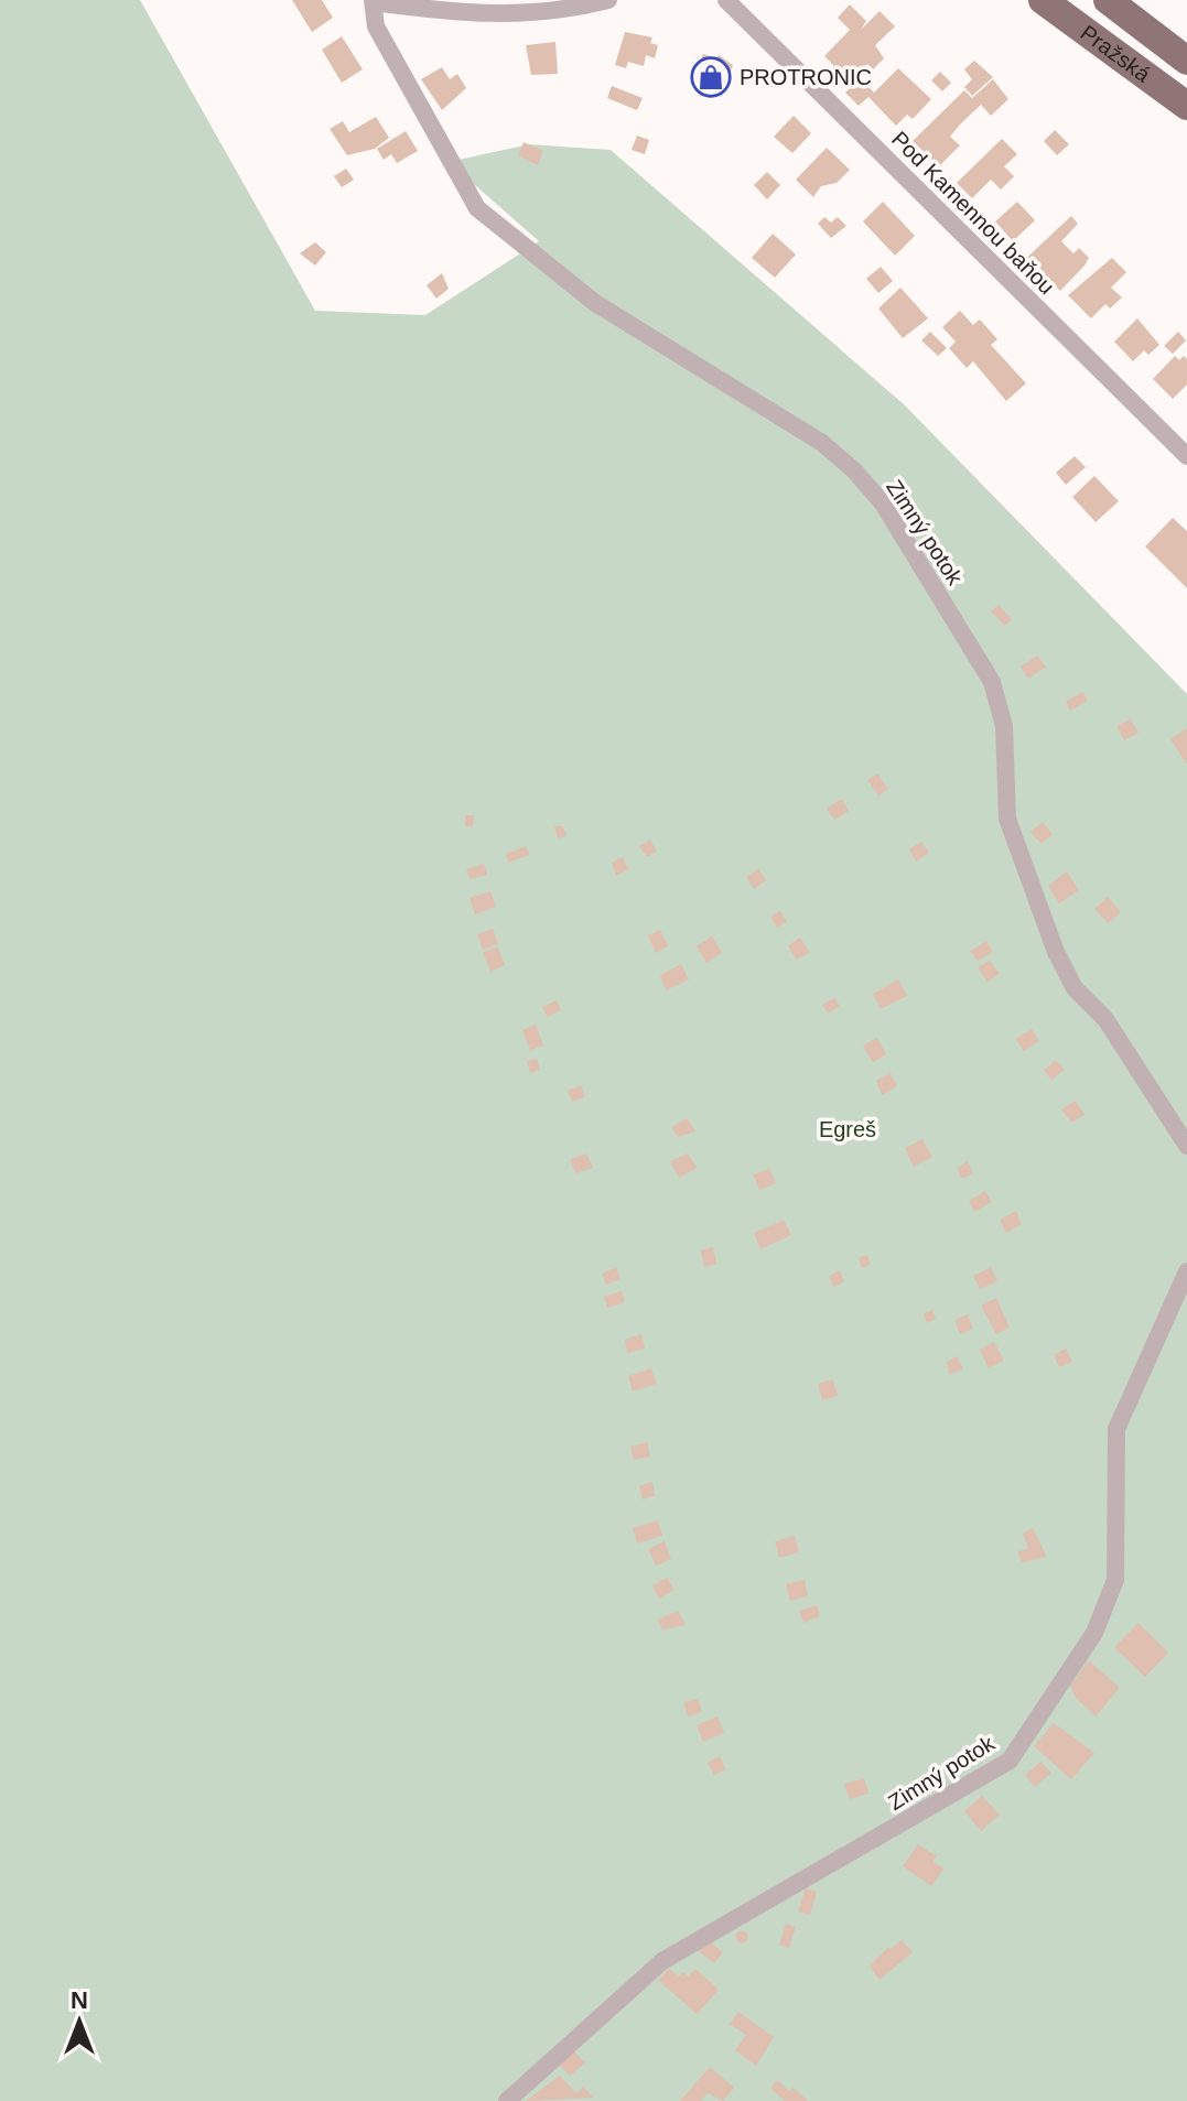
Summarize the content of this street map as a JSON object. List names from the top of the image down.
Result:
{
  "streets": {
    "main road": ["Pražská"],
    "street": ["Pod Kamennou baňou", "Zimný potok"]
  },
  "parks": ["Egreš"],
  "places": {
    "shop": ["PROTRONIC"]
  },
  "north": "top"
}
